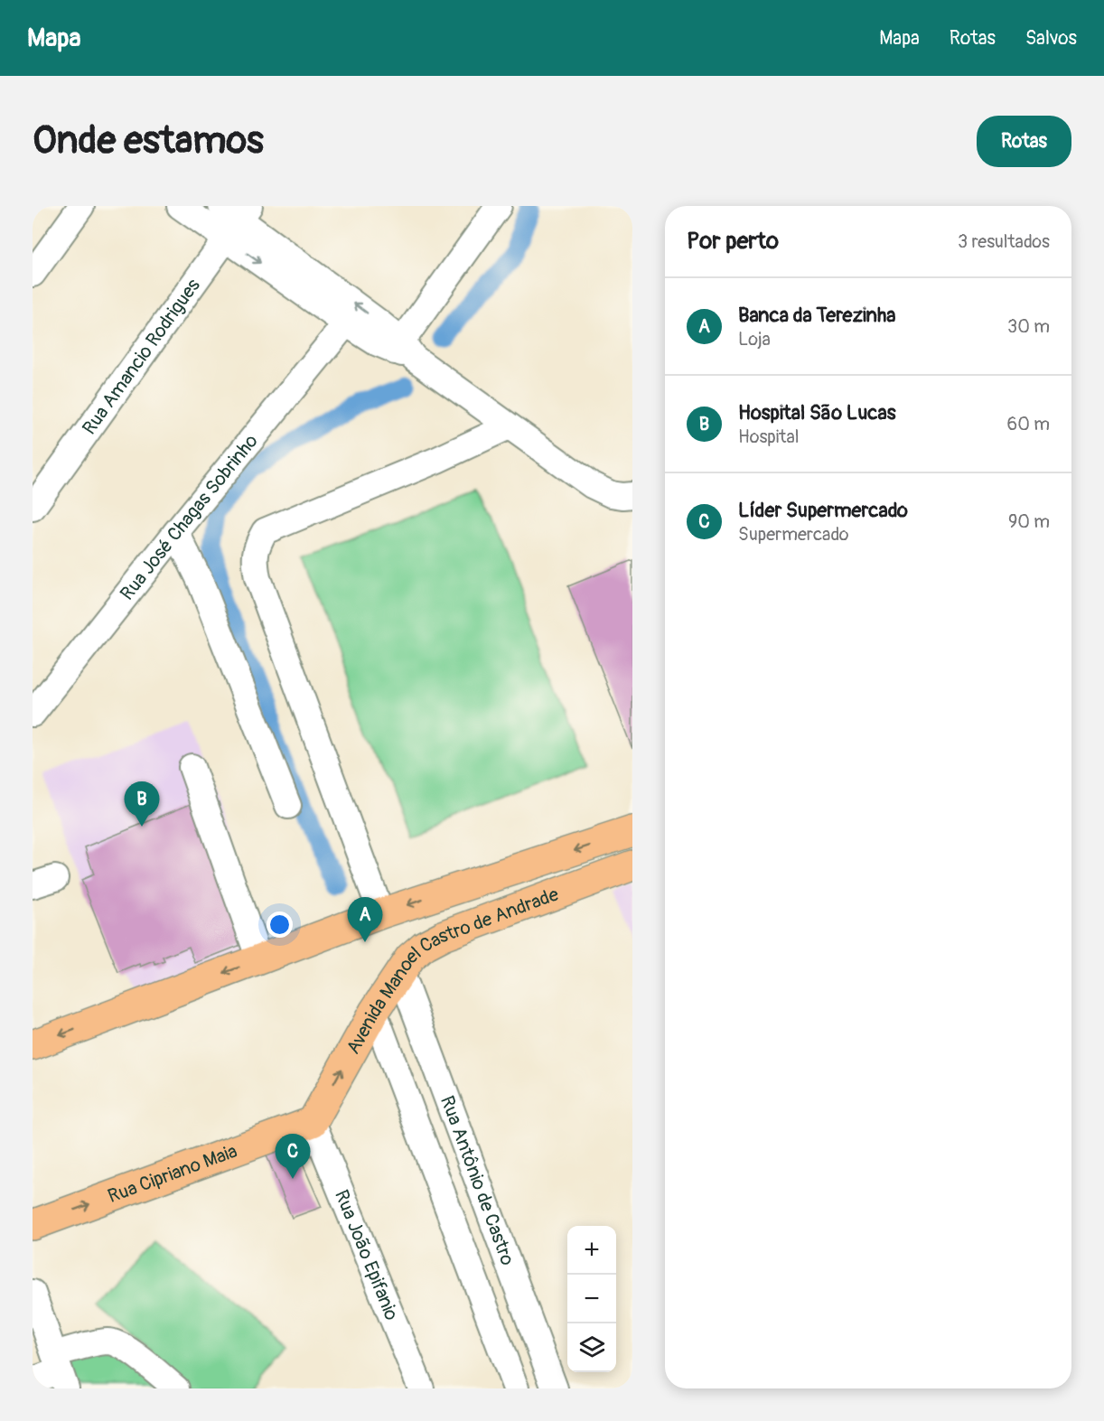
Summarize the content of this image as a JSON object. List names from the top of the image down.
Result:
{
  "streets": {
    "main road": ["Avenida Manoel Castro de Andrade", "Rua Cipriano Maia"],
    "street": [
      "Rua Amancio Rodrigues",
      "Rua José Chagas Sobrinho",
      "Rua Antônio de Castro",
      "Rua João Epifanio"
    ]
  },
  "crossings": [
    ["Avenida Manoel Castro de Andrade", "Rua Cipriano Maia"],
    ["Avenida Manoel Castro de Andrade", "Rua Antônio de Castro"],
    ["Avenida Manoel Castro de Andrade", "Rua João Epifanio"],
    ["Rua Cipriano Maia", "Rua João Epifanio"]
  ],
  "one_way": ["Rua Cipriano Maia"],
  "page": {
    "header": "Mapa",
    "nav": ["Mapa", "Rotas", "Salvos"],
    "buttons": "Rotas",
    "title": "Onde estamos",
    "heading": ["Por perto", "3 resultados"],
    "list": [
      {
        "mark": "A",
        "name": "Banca da Terezinha",
        "note": "Loja",
        "value": "30 m"
      },
      {
        "mark": "B",
        "name": "Hospital São Lucas",
        "note": "Hospital",
        "value": "60 m"
      },
      {
        "mark": "C",
        "name": "Líder Supermercado",
        "note": "Supermercado",
        "value": "90 m"
      }
    ],
    "pins": ["B", "A", "C"],
    "map_buttons": ["+", "−"]
  }
}
